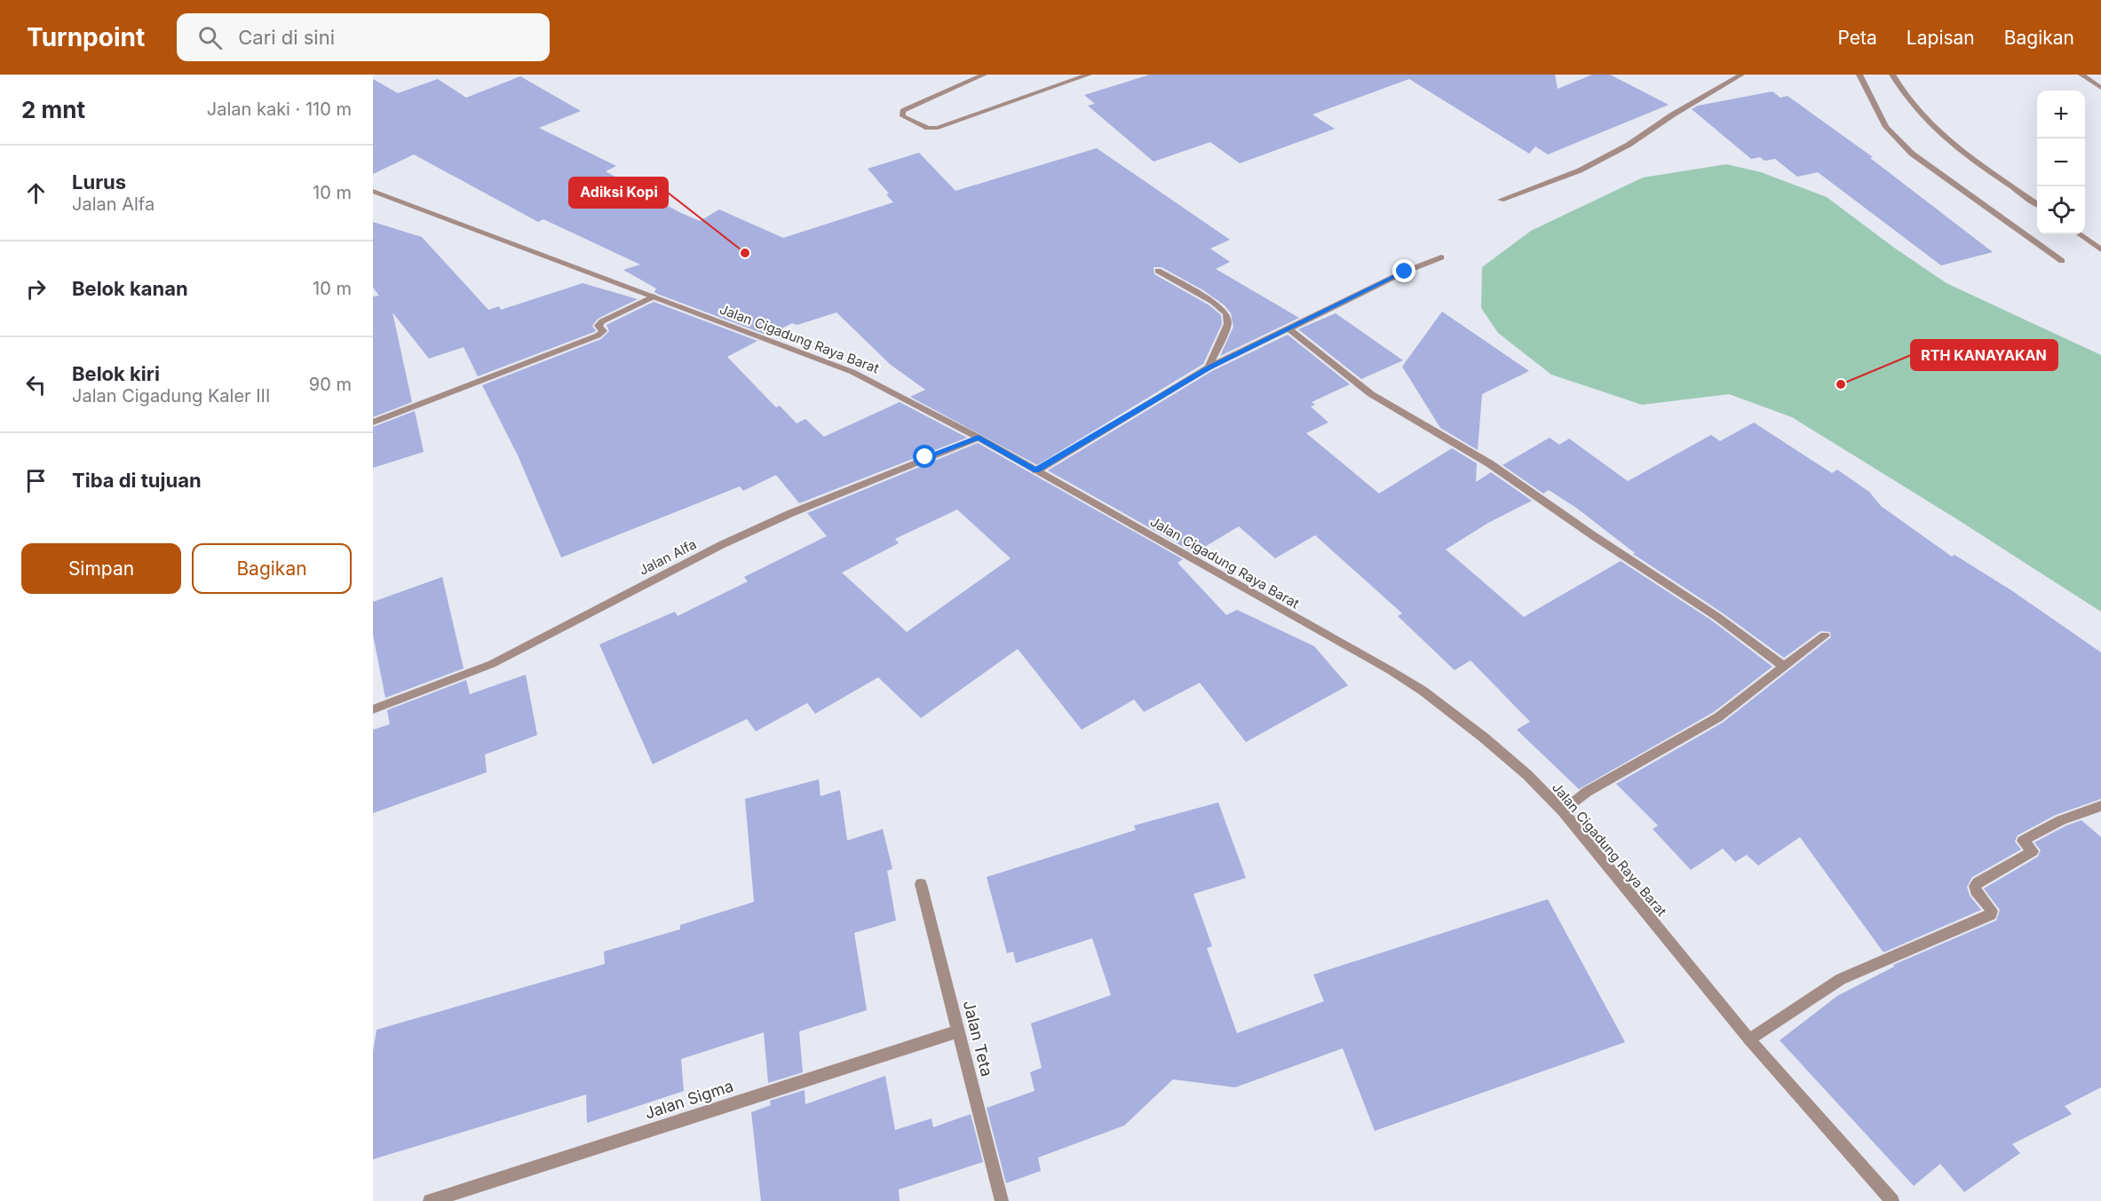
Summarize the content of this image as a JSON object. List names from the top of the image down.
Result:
{
  "streets": {
    "street": [
      "Jalan Cigadung Raya Barat",
      "Jalan Alfa",
      "Jalan Teta",
      "Jalan Sigma"
    ]
  },
  "crossings": [
    ["Jalan Cigadung Raya Barat", "Jalan Alfa"],
    ["Jalan Teta", "Jalan Sigma"]
  ],
  "places": ["Adiksi Kopi", "RTH KANAYAKAN"],
  "page": {
    "header": "Turnpoint",
    "search": "Cari di sini",
    "nav": ["Peta", "Lapisan", "Bagikan"],
    "heading": ["2 mnt", "Jalan kaki · 110 m"],
    "map_buttons": ["+", "−"],
    "list": [
      ["Lurus", "Jalan Alfa", "10 m"],
      ["Belok kanan", "10 m"],
      ["Belok kiri", "Jalan Cigadung Kaler III", "90 m"],
      "Tiba di tujuan"
    ],
    "buttons": ["Simpan", "Bagikan"]
  }
}
